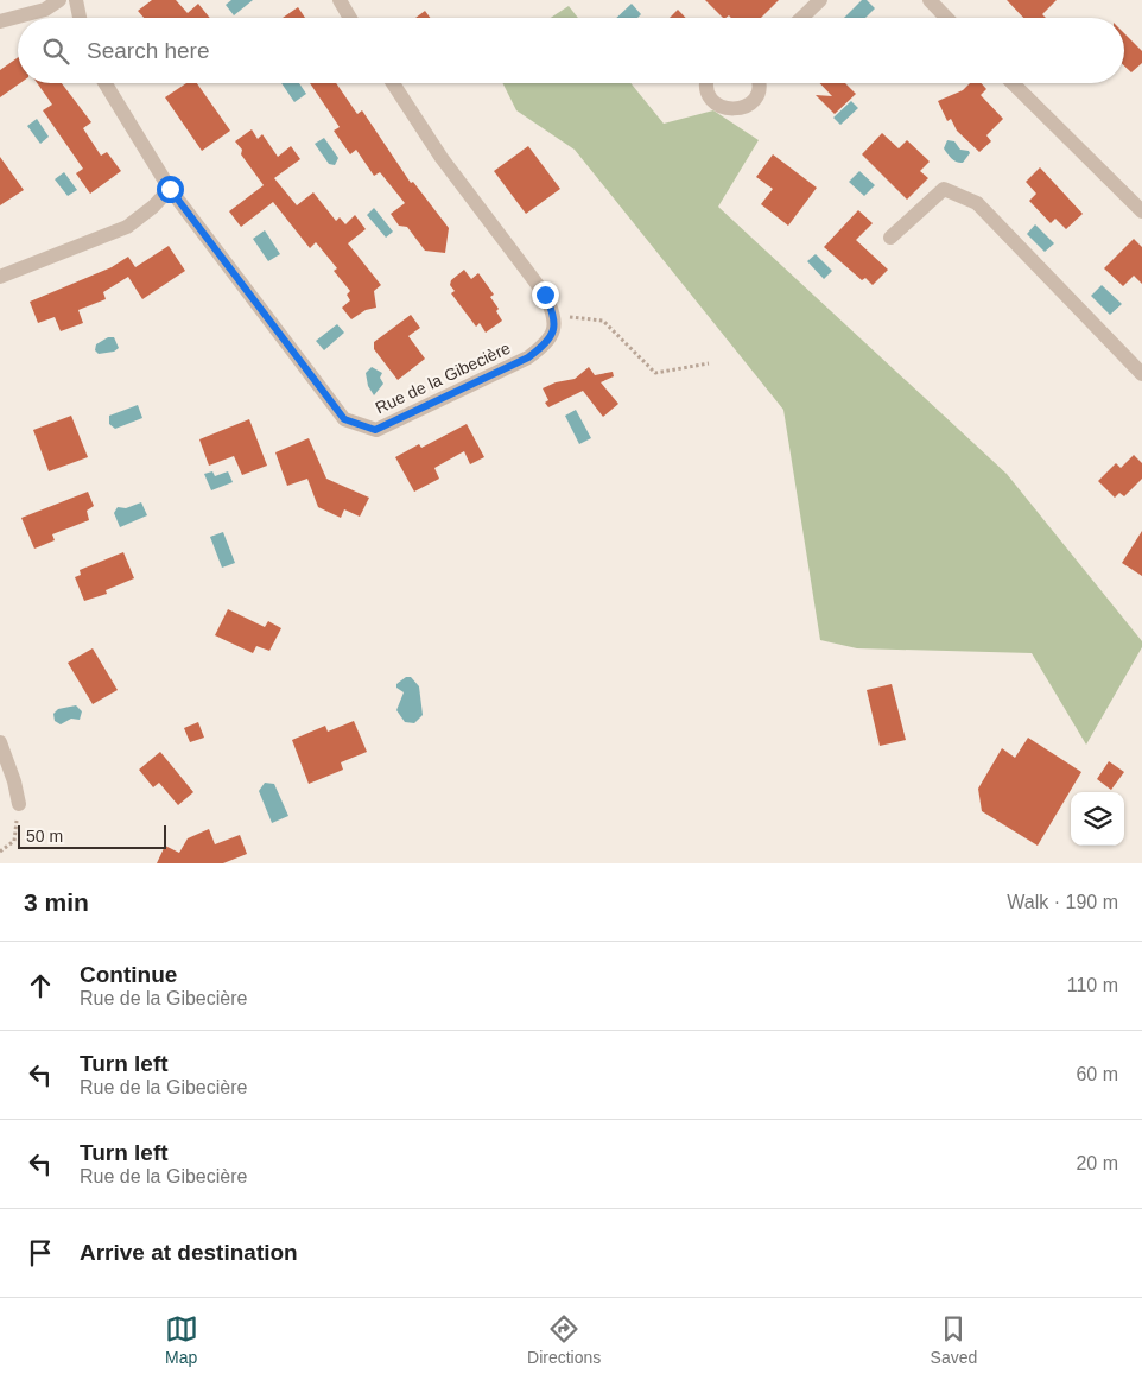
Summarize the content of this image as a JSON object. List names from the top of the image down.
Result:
{
  "streets": {
    "street": ["Rue de la Gibecière"]
  },
  "scale_bar": "50 m",
  "page": {
    "search": "Search here",
    "scale": "50 m",
    "heading": ["3 min", "Walk · 190 m"],
    "list": [
      ["Continue", "Rue de la Gibecière", "110 m"],
      ["Turn left", "Rue de la Gibecière", "60 m"],
      ["Turn left", "Rue de la Gibecière", "20 m"],
      "Arrive at destination"
    ],
    "nav": ["Map", "Directions", "Saved"]
  }
}
